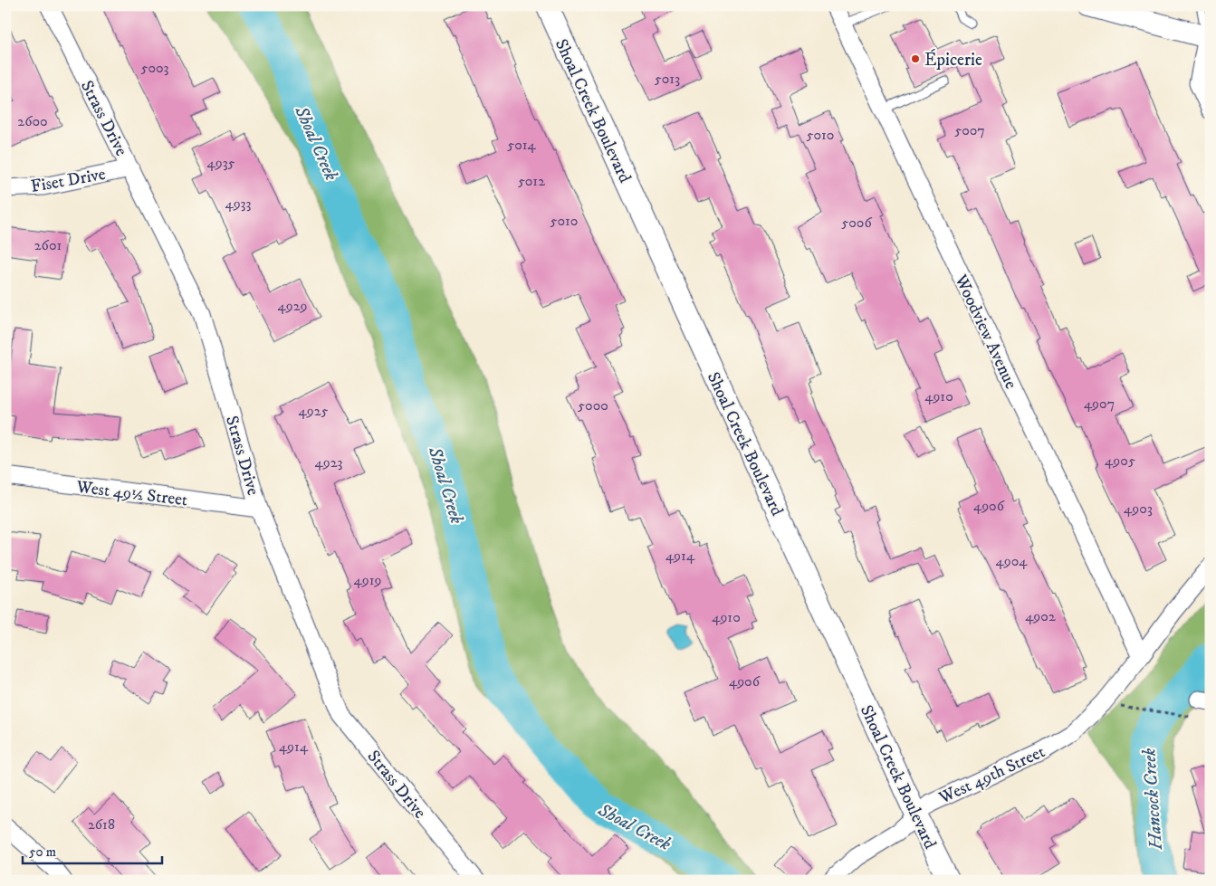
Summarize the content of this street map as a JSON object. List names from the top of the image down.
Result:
{
  "streets": {
    "street": [
      "Shoal Creek Boulevard",
      "Strass Drive",
      "Fiset Drive",
      "Woodview Avenue",
      "West 49½ Street",
      "West 49th Street"
    ]
  },
  "crossings": [
    ["Shoal Creek Boulevard", "West 49th Street"],
    ["Strass Drive", "Fiset Drive"],
    ["Strass Drive", "West 49½ Street"],
    ["Woodview Avenue", "West 49th Street"]
  ],
  "water": ["Shoal Creek", "Hancock Creek"],
  "places": ["Épicerie"],
  "house_numbers": [
    "5003",
    "5013",
    "2600",
    "5007",
    "5010",
    "5014",
    "4935",
    "5012",
    "4933",
    "5010",
    "5006",
    "2601",
    "4929",
    "4910",
    "4907",
    "5000",
    "4925",
    "4905",
    "4923",
    "4906",
    "4903",
    "4914",
    "4904",
    "4919",
    "4902",
    "4910",
    "4906",
    "4914",
    "2618"
  ],
  "scale_bar": "50 m"
}
